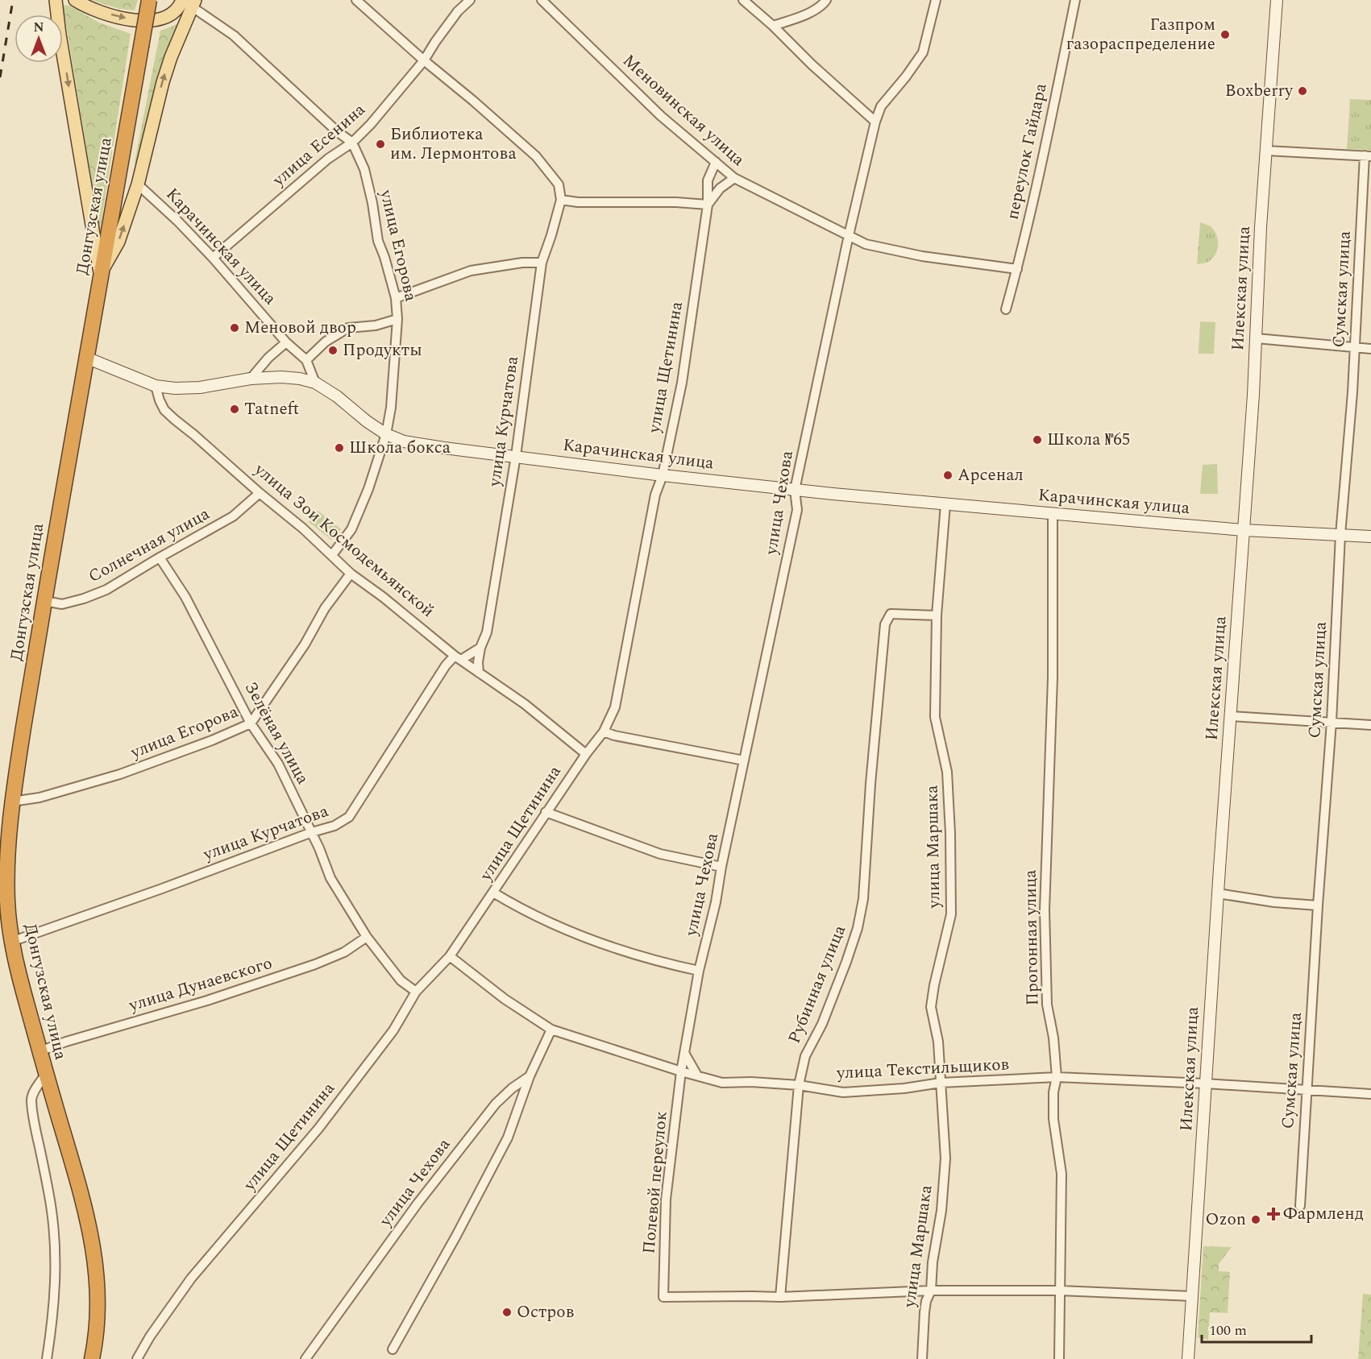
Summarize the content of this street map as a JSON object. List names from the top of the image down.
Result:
{
  "streets": {
    "highway": ["Донгузская улица"],
    "street": [
      "Меновинская улица",
      "улица Есенина",
      "переулок Гайдара",
      "улица Егорова",
      "Карачинская улица",
      "Илекская улица",
      "Сумская улица",
      "улица Щетинина",
      "улица Курчатова",
      "улица Чехова",
      "улица Зои Космодемьянской",
      "Солнечная улица",
      "Зелёная улица",
      "улица Маршака",
      "Прогонная улица",
      "улица Дунаевского",
      "Рубинная улица",
      "улица Текстильщиков",
      "Полевой переулок"
    ]
  },
  "crossings": [
    ["Меновинская улица", "переулок Гайдара"],
    ["Меновинская улица", "улица Щетинина"],
    ["Меновинская улица", "улица Чехова"],
    ["улица Есенина", "улица Егорова"],
    ["улица Есенина", "Карачинская улица"],
    ["Донгузская улица", "улица Егорова"],
    ["Донгузская улица", "улица Курчатова"],
    ["Донгузская улица", "Солнечная улица"],
    ["Донгузская улица", "улица Дунаевского"],
    ["улица Егорова", "Карачинская улица"],
    ["улица Егорова", "улица Зои Космодемьянской"],
    ["улица Егорова", "Зелёная улица"],
    ["Карачинская улица", "Илекская улица"],
    ["Карачинская улица", "Сумская улица"],
    ["Карачинская улица", "улица Щетинина"],
    ["Карачинская улица", "улица Курчатова"],
    ["Карачинская улица", "улица Чехова"],
    ["Карачинская улица", "улица Маршака"],
    ["Карачинская улица", "Прогонная улица"],
    ["Илекская улица", "улица Текстильщиков"],
    ["Сумская улица", "улица Текстильщиков"],
    ["улица Щетинина", "улица Зои Космодемьянской"],
    ["улица Щетинина", "Зелёная улица"],
    ["улица Щетинина", "улица Текстильщиков"],
    ["улица Курчатова", "улица Зои Космодемьянской"],
    ["улица Курчатова", "Зелёная улица"],
    ["улица Чехова", "улица Текстильщиков"],
    ["улица Чехова", "Полевой переулок"],
    ["улица Зои Космодемьянской", "Солнечная улица"],
    ["Солнечная улица", "Зелёная улица"],
    ["Зелёная улица", "улица Дунаевского"],
    ["улица Маршака", "Рубинная улица"],
    ["улица Маршака", "улица Текстильщиков"],
    ["Прогонная улица", "улица Текстильщиков"],
    ["Рубинная улица", "улица Текстильщиков"],
    ["Рубинная улица", "Полевой переулок"],
    ["улица Текстильщиков", "Полевой переулок"]
  ],
  "places": {
    "other": [
      "Газпром газораспределение",
      "Boxberry",
      "Библиотека им. Лермонтова",
      "Меновой двор",
      "Продукты",
      "Tatneft",
      "Школа №65",
      "Школа бокса",
      "Арсенал",
      "Ozon",
      "Остров"
    ],
    "health": ["Фармленд"]
  },
  "scale_bar": "100 m",
  "north": "top"
}
